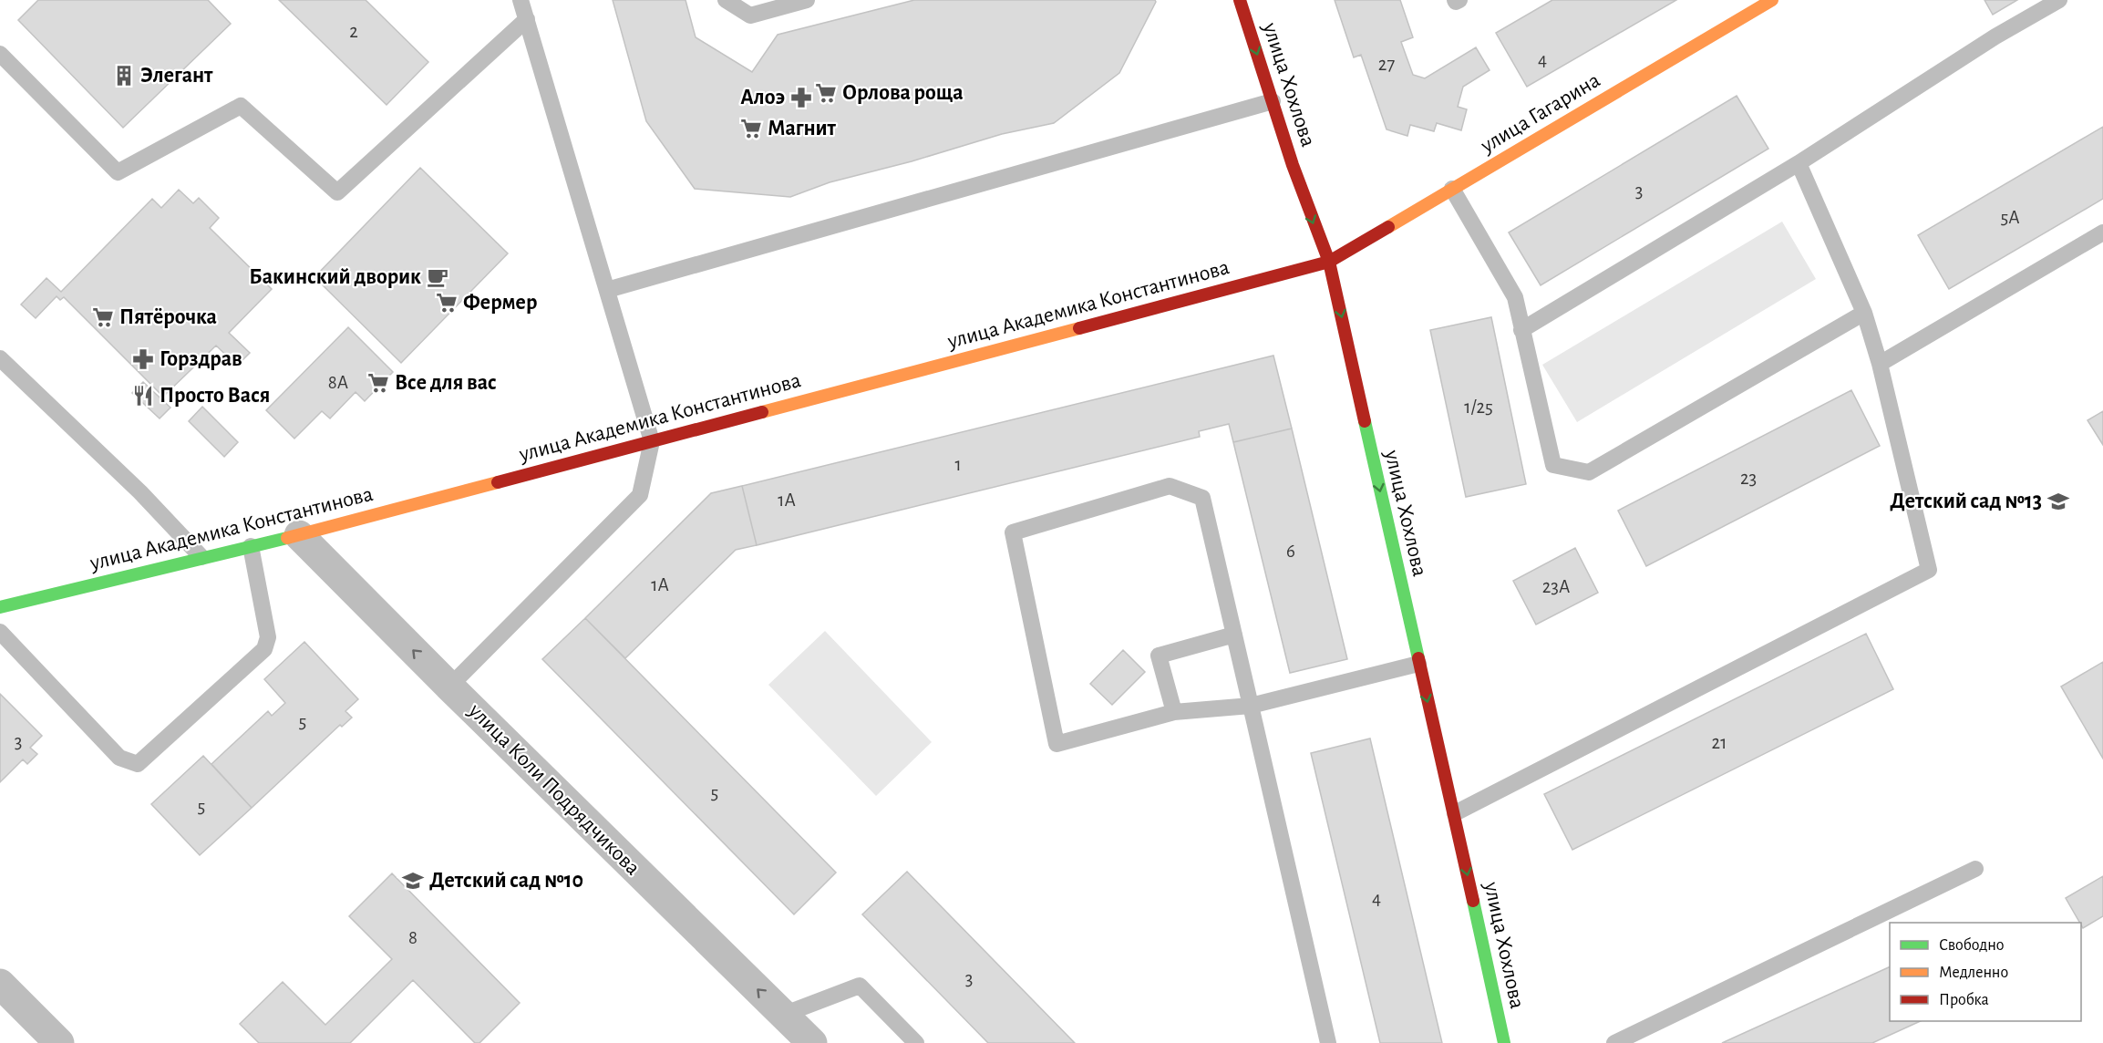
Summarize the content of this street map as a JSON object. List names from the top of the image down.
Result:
{
  "streets": {
    "street": [
      "улица Хохлова",
      "улица Гагарина",
      "улица Академика Константинова",
      "улица Коли Подрядчикова"
    ]
  },
  "crossings": [
    ["улица Хохлова", "улица Гагарина"],
    ["улица Хохлова", "улица Академика Константинова"],
    ["улица Гагарина", "улица Академика Константинова"],
    ["улица Академика Константинова", "улица Коли Подрядчикова"]
  ],
  "one_way": ["улица Хохлова", "улица Коли Подрядчикова"],
  "places": {
    "building": ["Элегант"],
    "supermarket": [
      "Орлова роща",
      "Магнит",
      "Фермер",
      "Пятёрочка",
      "Все для вас"
    ],
    "pharmacy": ["Алоэ", "Горздрав"],
    "cafe": ["Бакинский дворик"],
    "restaurant": ["Просто Вася"],
    "school or university": ["Детский сад №13", "Детский сад №10"]
  },
  "house_numbers": [
    "2",
    "4",
    "27",
    "3",
    "5А",
    "8А",
    "1/25",
    "1",
    "23",
    "1А",
    "6",
    "1А",
    "23А",
    "5",
    "3",
    "21",
    "5",
    "5",
    "4",
    "8",
    "3"
  ],
  "legend": ["Свободно", "Медленно", "Пробка"]
}
